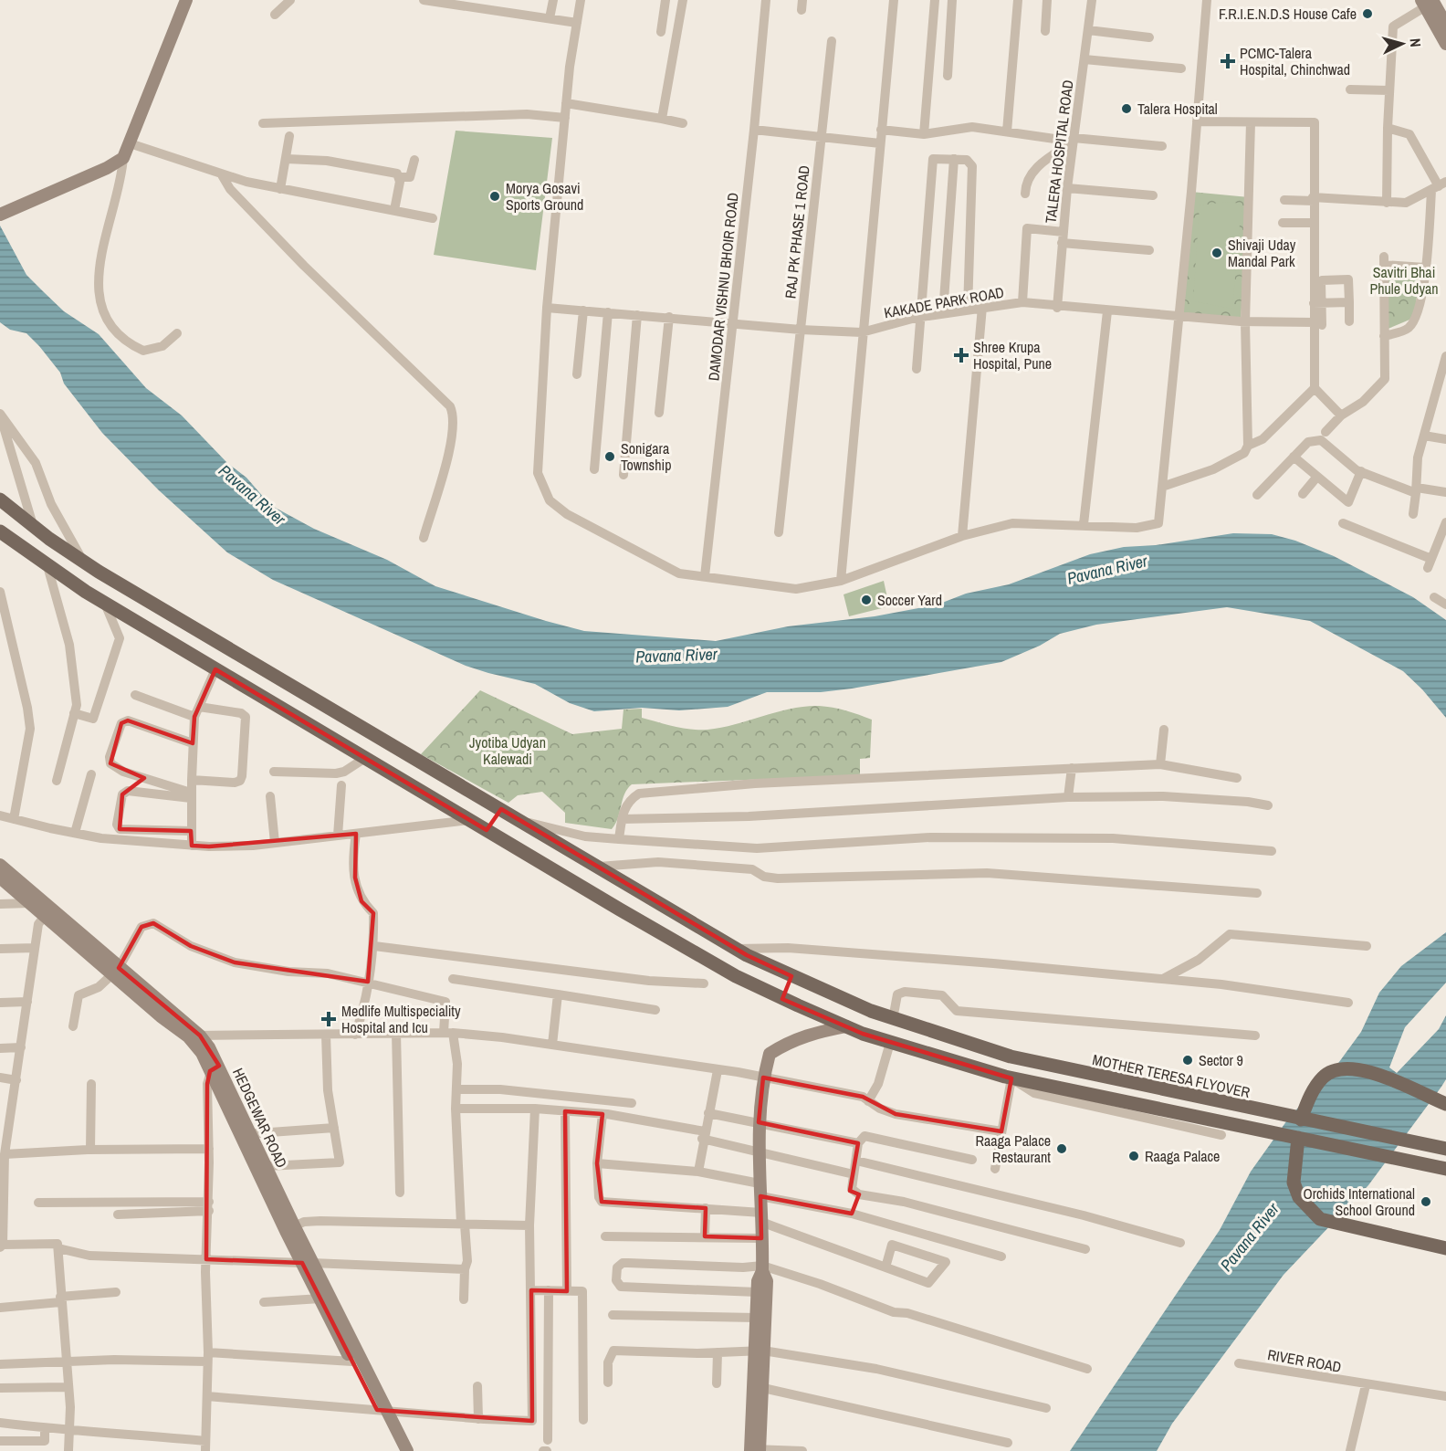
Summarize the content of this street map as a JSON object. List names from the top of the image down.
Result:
{
  "streets": {
    "main road": ["MOTHER TERESA FLYOVER", "HEDGEWAR ROAD"],
    "street": [
      "TALERA HOSPITAL ROAD",
      "RAJ PK PHASE 1 ROAD",
      "DAMODAR VISHNU BHOIR ROAD",
      "KAKADE PARK ROAD",
      "RIVER ROAD"
    ]
  },
  "crossings": [
    ["TALERA HOSPITAL ROAD", "KAKADE PARK ROAD"],
    ["RAJ PK PHASE 1 ROAD", "KAKADE PARK ROAD"],
    ["DAMODAR VISHNU BHOIR ROAD", "KAKADE PARK ROAD"]
  ],
  "water": ["Pavana River"],
  "parks": ["Savitri Bhai Phule Udyan", "Jyotiba Udyan Kalewadi"],
  "places": {
    "other": [
      "F.R.I.E.N.D.S House Cafe",
      "Talera Hospital",
      "Morya Gosavi Sports Ground",
      "Shivaji Uday Mandal Park",
      "Sonigara Township",
      "Soccer Yard",
      "Sector 9",
      "Raaga Palace Restaurant",
      "Raaga Palace",
      "Orchids International School Ground"
    ],
    "health": ["PCMC-Talera Hospital, Chinchwad", "Shree Krupa Hospital, Pune", "Medlife Multispeciality Hospital and Icu"]
  },
  "north": "right"
}
